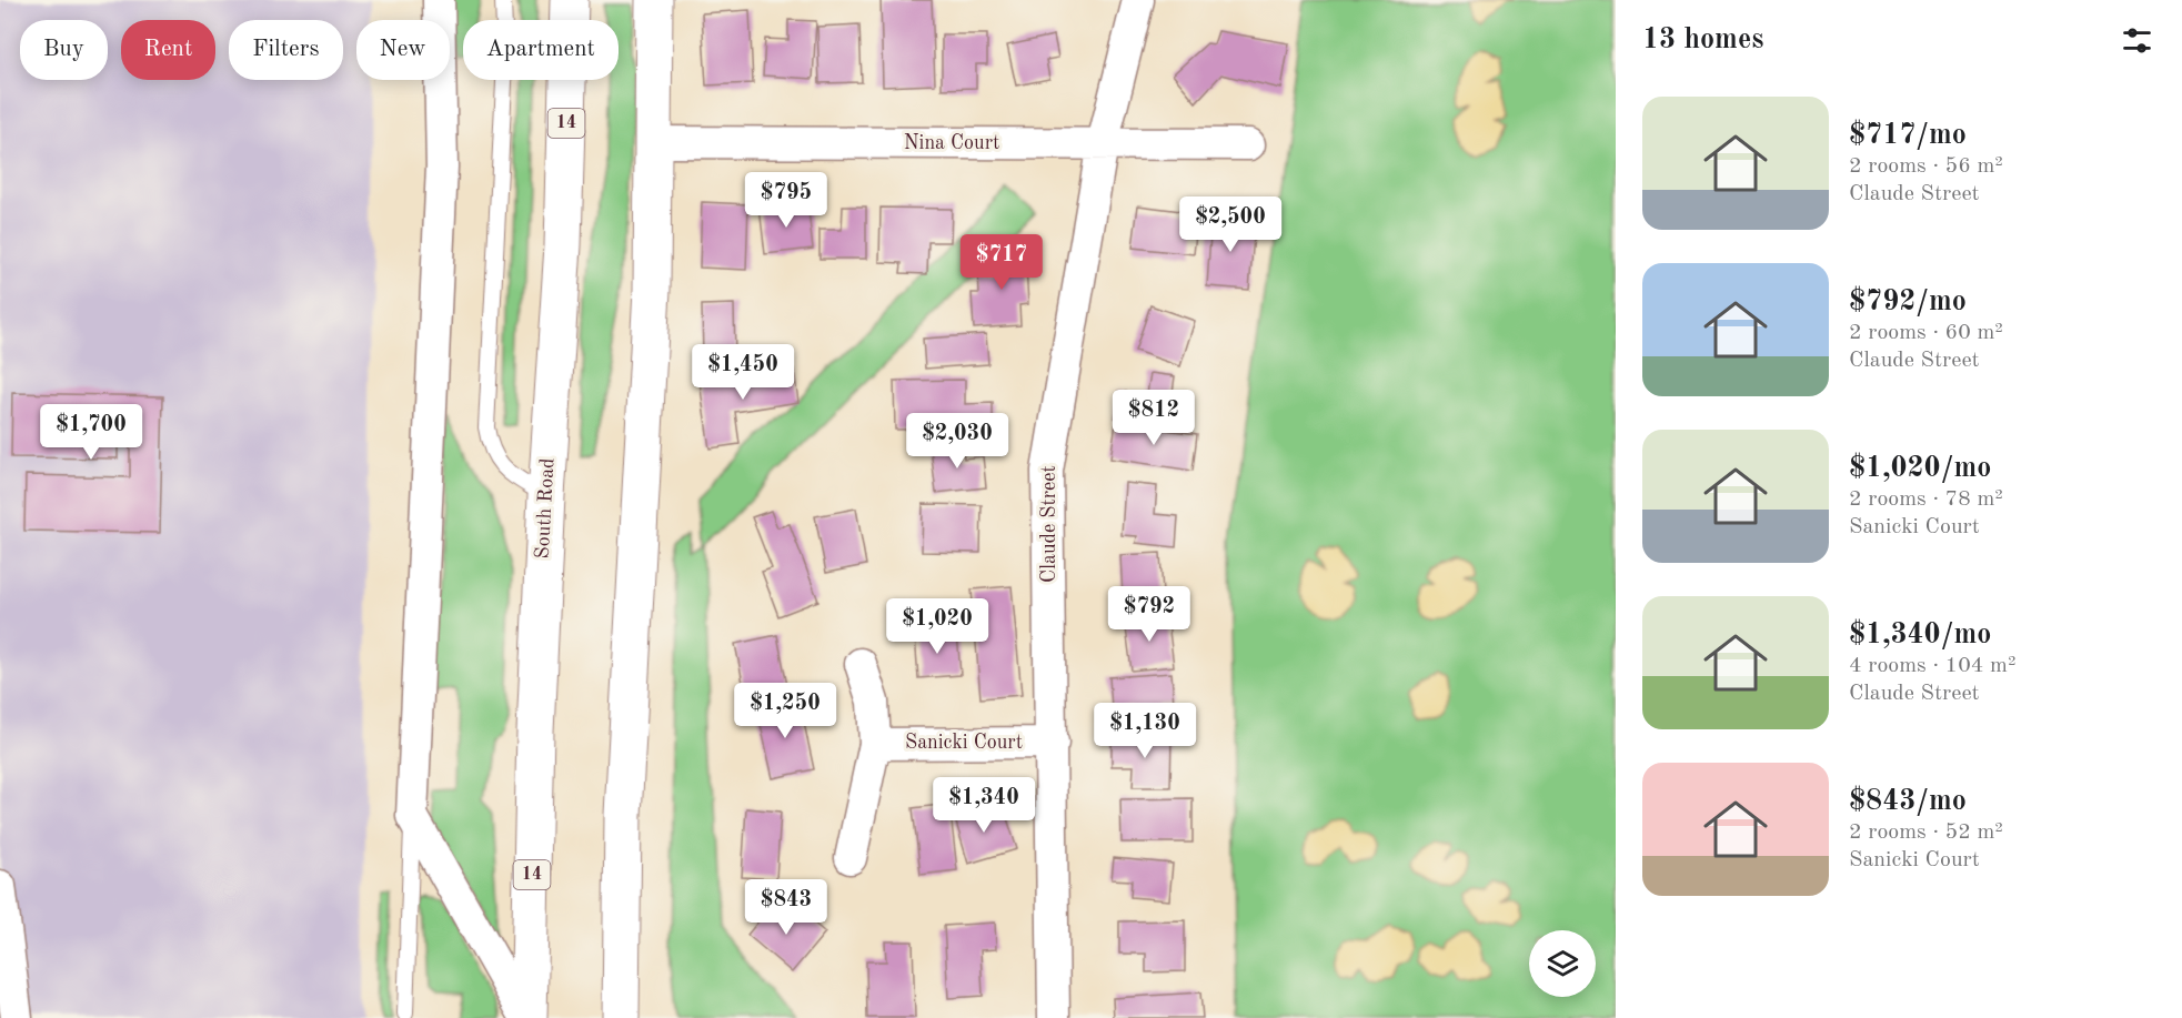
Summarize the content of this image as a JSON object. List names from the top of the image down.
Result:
{
  "streets": {
    "highway": ["14", "South Road"],
    "street": ["Nina Court", "Claude Street", "Sanicki Court"]
  },
  "crossings": [
    ["Nina Court", "Claude Street"],
    ["Claude Street", "Sanicki Court"]
  ],
  "page": {
    "heading": "13 homes",
    "chip": [
      "Buy",
      "Rent",
      "Filters",
      "New",
      "Apartment"
    ],
    "list": [
      {
        "name": "$717/mo",
        "note": "2 rooms · 56 m² · Claude Street"
      },
      {
        "name": "$792/mo",
        "note": "2 rooms · 60 m² · Claude Street"
      },
      {
        "name": "$1,020/mo",
        "note": "2 rooms · 78 m² · Sanicki Court"
      },
      {
        "name": "$1,340/mo",
        "note": "4 rooms · 104 m² · Claude Street"
      },
      {
        "name": "$843/mo",
        "note": "2 rooms · 52 m² · Sanicki Court"
      }
    ],
    "price": [
      "$795",
      "$2,500",
      "$717",
      "$1,450",
      "$812",
      "$1,700",
      "$2,030",
      "$792",
      "$1,020",
      "$1,250",
      "$1,130",
      "$1,340",
      "$843"
    ]
  }
}
